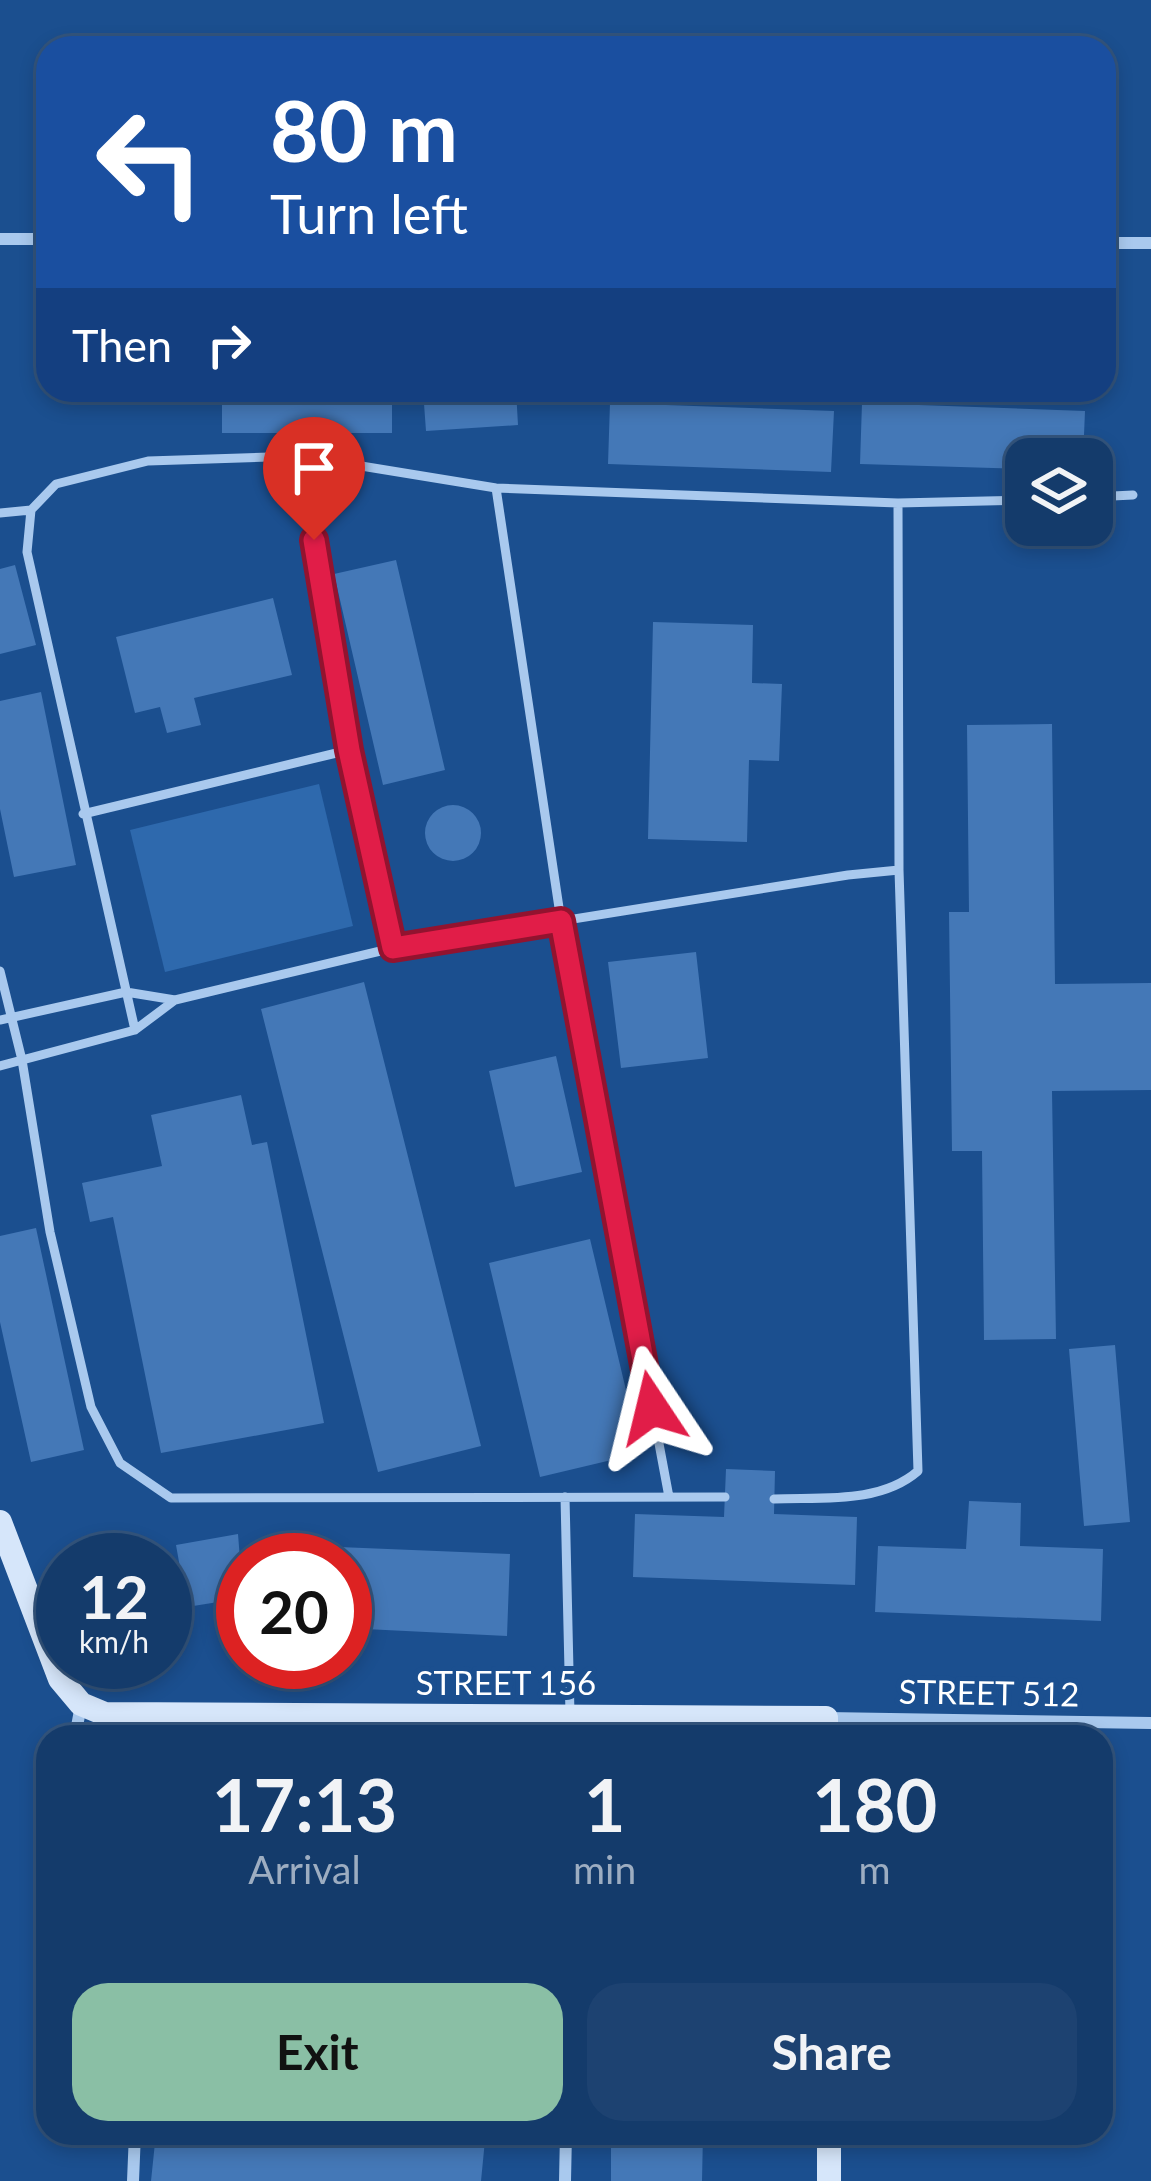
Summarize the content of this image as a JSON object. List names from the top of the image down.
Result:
{
  "streets": {
    "street": ["STREET 156", "STREET 512"]
  },
  "page": {
    "turn": ["80 m", "Turn left"],
    "then": "Then",
    "speed": "12 km/h",
    "limit": "20",
    "eta": [
      "17:13",
      "Arrival",
      "1",
      "min",
      "180",
      "m"
    ],
    "buttons": ["Exit", "Share"]
  }
}
